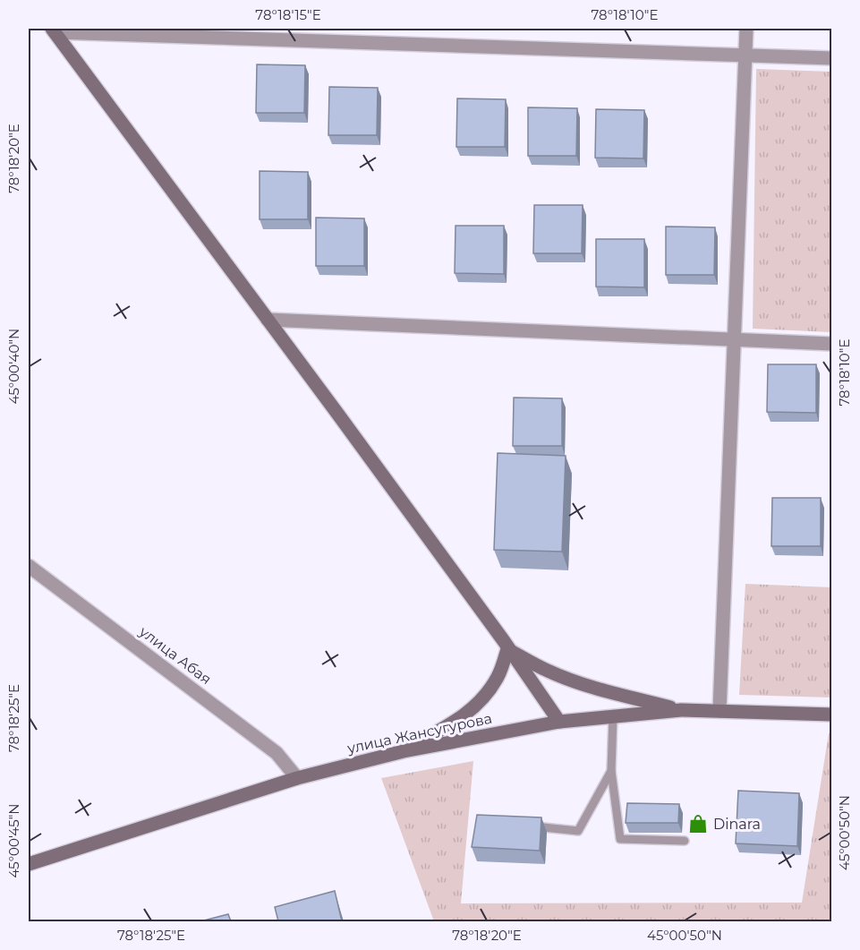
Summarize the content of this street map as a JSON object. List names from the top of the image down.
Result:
{
  "streets": {
    "main road": ["улица Жансугурова"],
    "street": ["улица Абая"]
  },
  "crossings": [
    ["улица Абая", "улица Жансугурова"]
  ],
  "places": {
    "shop": ["Dinara"]
  },
  "coordinates": [
    "78°18'15\"E",
    "78°18'10\"E",
    "78°18'20\"E",
    "45°00'40\"N",
    "78°18'25\"E",
    "45°00'50\"N",
    "45°00'45\"N"
  ]
}
